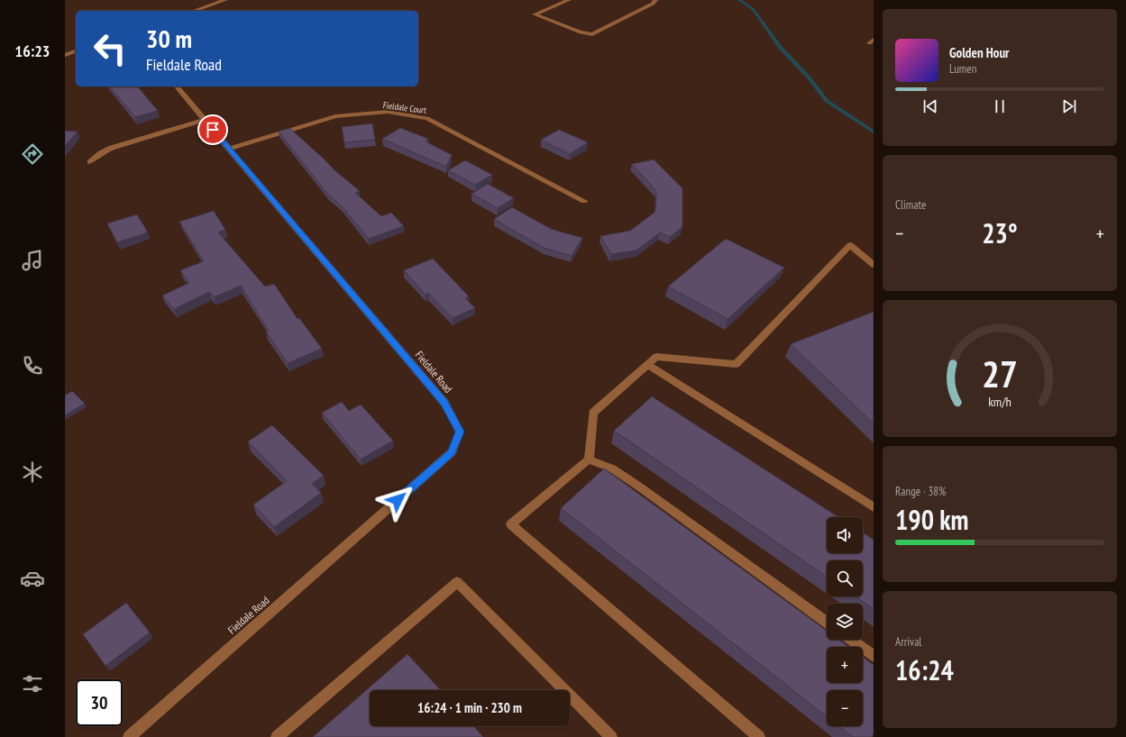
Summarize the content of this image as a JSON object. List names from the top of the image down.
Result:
{
  "streets": {
    "street": ["Fieldale Court", "Fieldale Road"]
  },
  "crossings": [
    ["Fieldale Court", "Fieldale Road"]
  ],
  "page": {
    "tabs": "16:23",
    "turn": ["30 m", "Fieldale Road"],
    "song": ["Golden Hour", "Lumen"],
    "tile": [
      "Climate",
      ["Range · 38%", "190 km"],
      ["Arrival", "16:24"]
    ],
    "heat": ["−", "23°", "+"],
    "map_buttons": ["+", "−"],
    "limit": "30",
    "trip": "16:24 · 1 min · 230 m",
    "gauge": ["27", "km/h"]
  }
}
